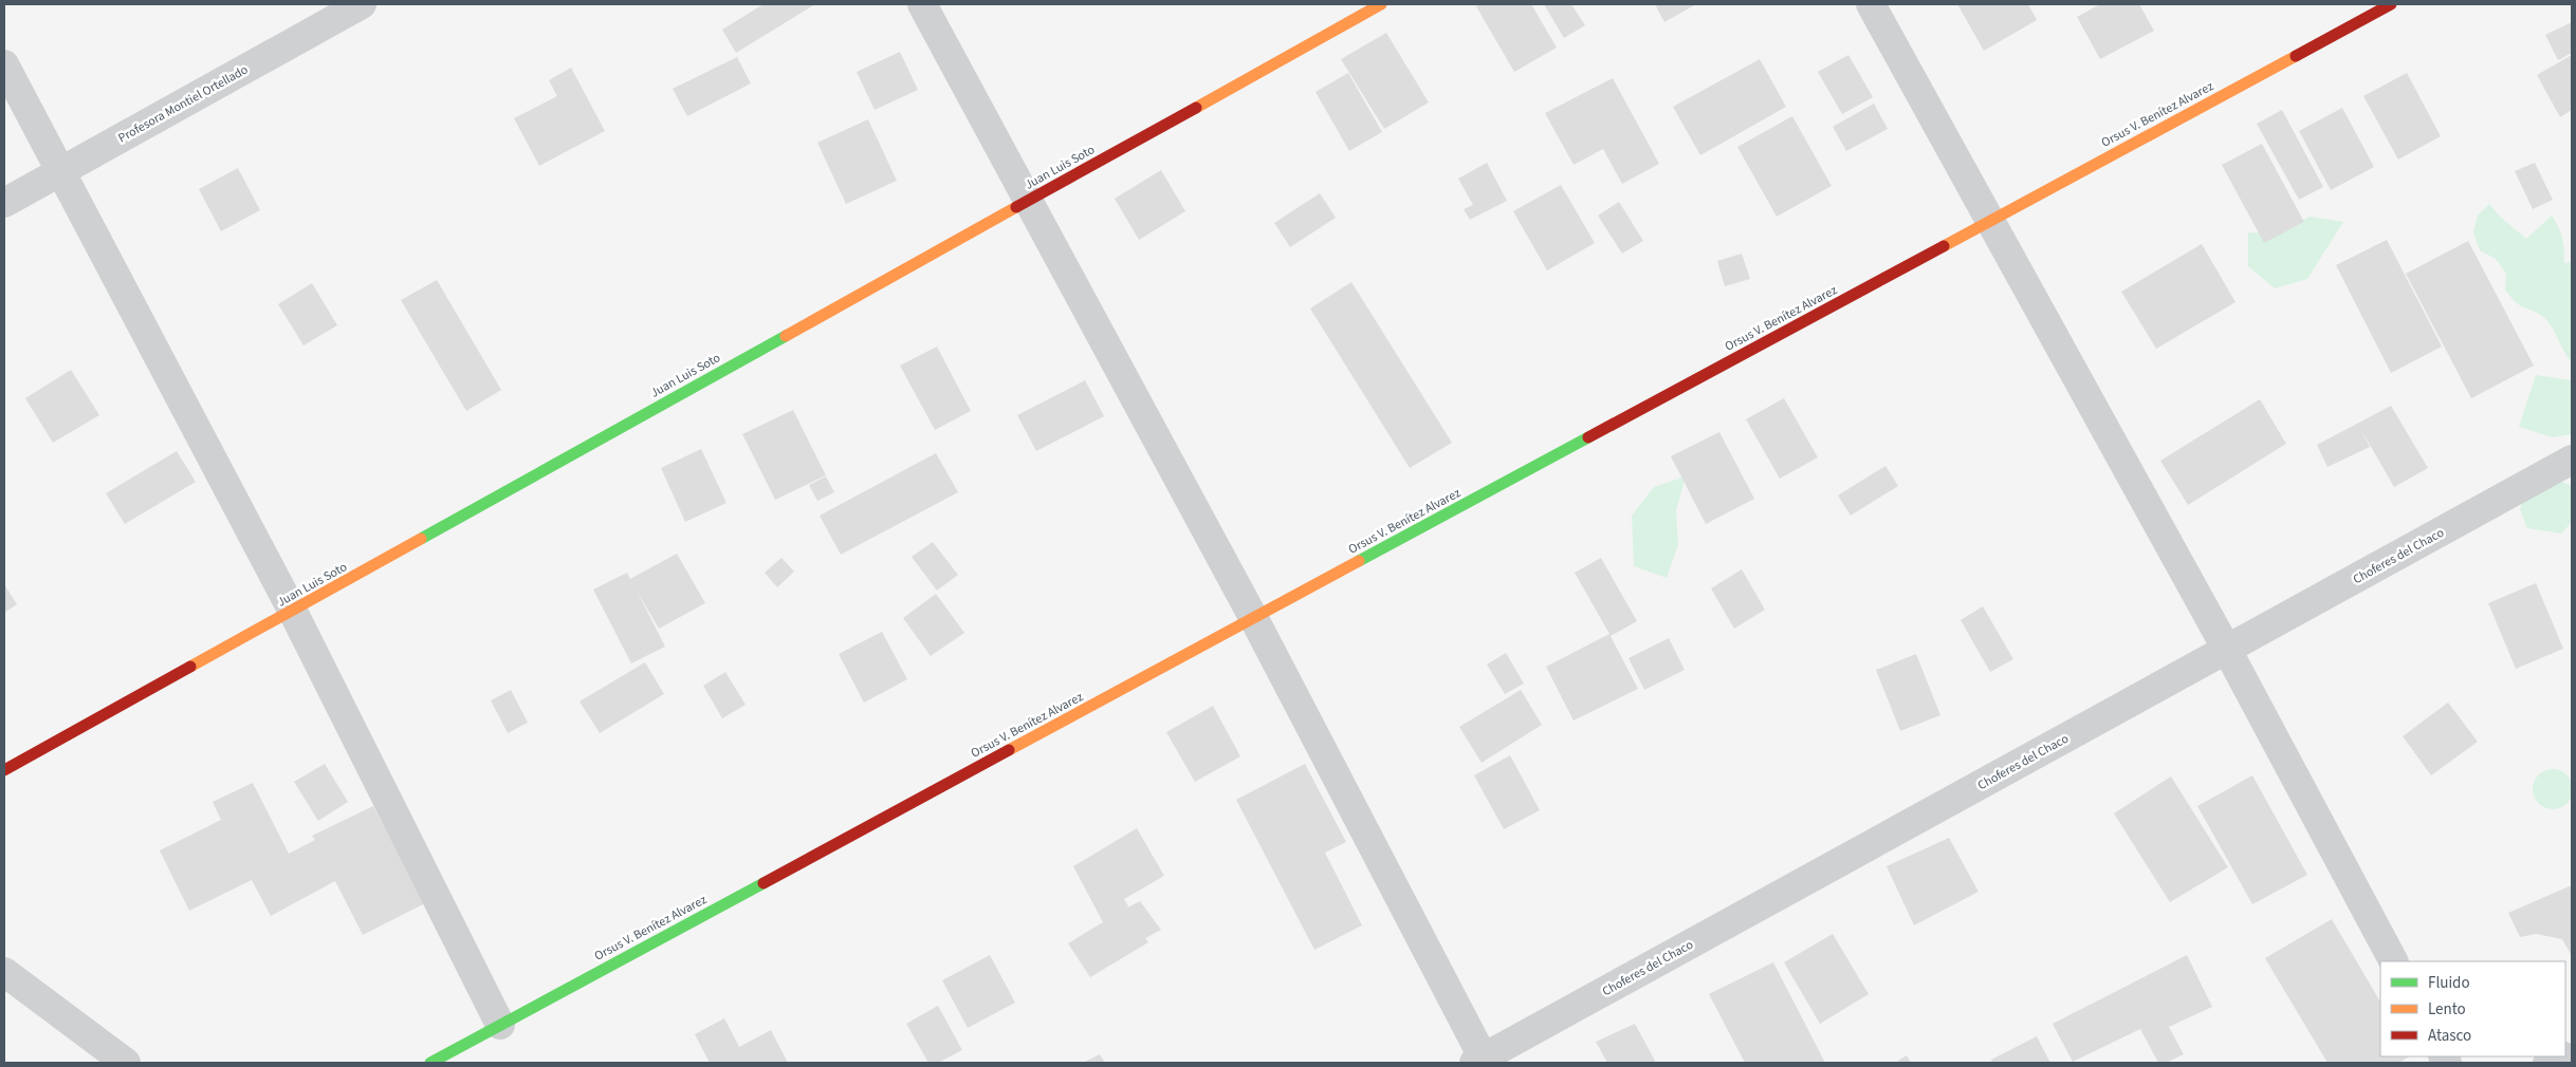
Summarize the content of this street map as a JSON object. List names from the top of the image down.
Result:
{
  "streets": {
    "street": [
      "Profesora Montiel Ortellado",
      "Orsus V. Benítez Alvarez",
      "Juan Luis Soto",
      "Choferes del Chaco"
    ]
  },
  "legend": ["Fluido", "Lento", "Atasco"]
}
